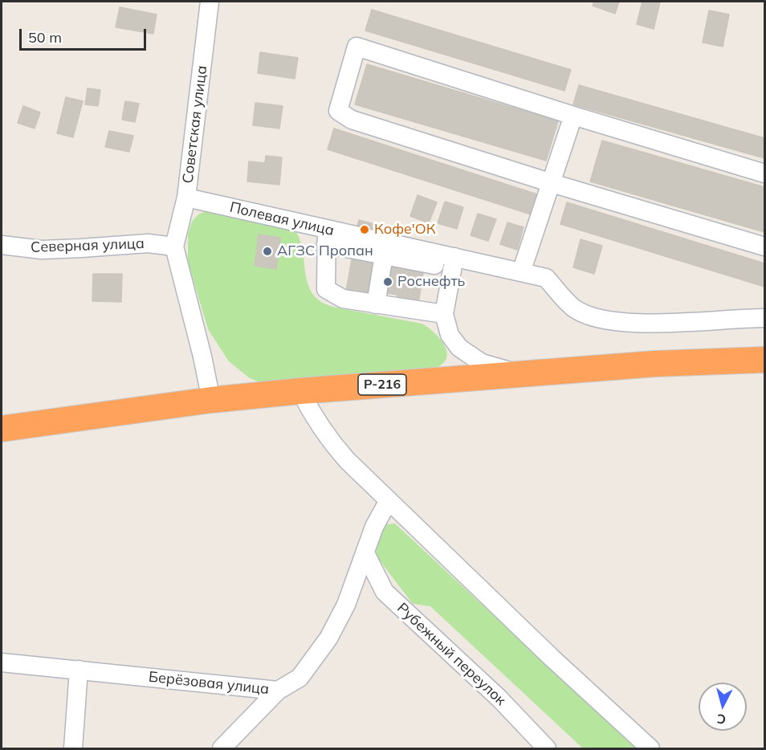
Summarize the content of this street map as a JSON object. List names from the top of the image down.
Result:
{
  "streets": {
    "highway": ["Р-216"],
    "street": [
      "Советская улица",
      "Полевая улица",
      "Северная улица",
      "Рубежный переулок",
      "Берёзовая улица"
    ]
  },
  "crossings": [
    ["Советская улица", "Полевая улица"],
    ["Советская улица", "Северная улица"],
    ["Рубежный переулок", "Берёзовая улица"]
  ],
  "places": ["Кофе'ОК", "АГЗС Пропан", "Роснефть"],
  "scale_bar": "50 m",
  "north": "bottom"
}
